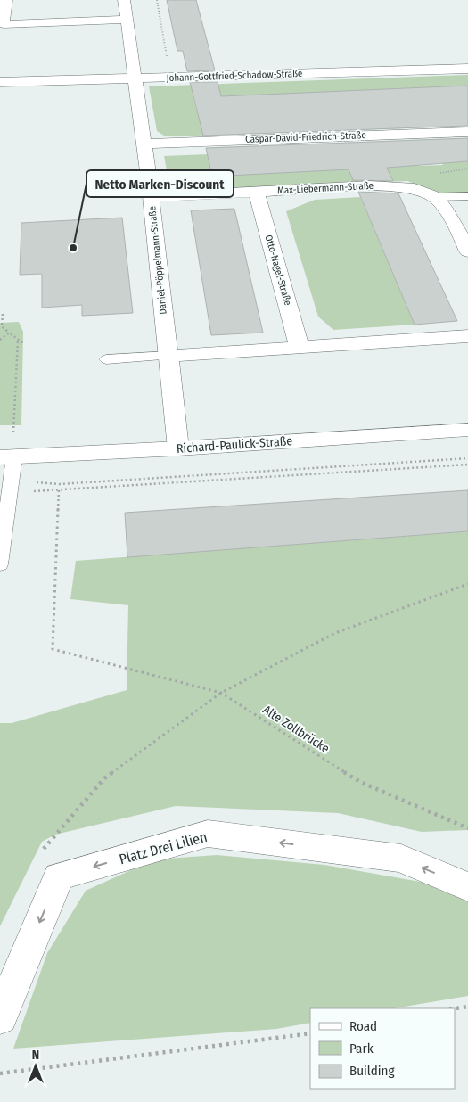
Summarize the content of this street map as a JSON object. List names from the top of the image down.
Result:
{
  "streets": {
    "street": [
      "Johann-Gottfried-Schadow-Straße",
      "Caspar-David-Friedrich-Straße",
      "Max-Liebermann-Straße",
      "Daniel-Pöppelmann-Straße",
      "Otto-Nagel-Straße",
      "Richard-Paulick-Straße",
      "Platz Drei Lilien"
    ],
    "path": ["Alte Zollbrücke"]
  },
  "crossings": [
    ["Johann-Gottfried-Schadow-Straße", "Daniel-Pöppelmann-Straße"],
    ["Caspar-David-Friedrich-Straße", "Daniel-Pöppelmann-Straße"],
    ["Max-Liebermann-Straße", "Daniel-Pöppelmann-Straße"],
    ["Max-Liebermann-Straße", "Otto-Nagel-Straße"],
    ["Daniel-Pöppelmann-Straße", "Richard-Paulick-Straße"]
  ],
  "one_way": ["Platz Drei Lilien"],
  "places": ["Netto Marken-Discount"],
  "legend": ["Road", "Park", "Building"],
  "north": "top"
}
